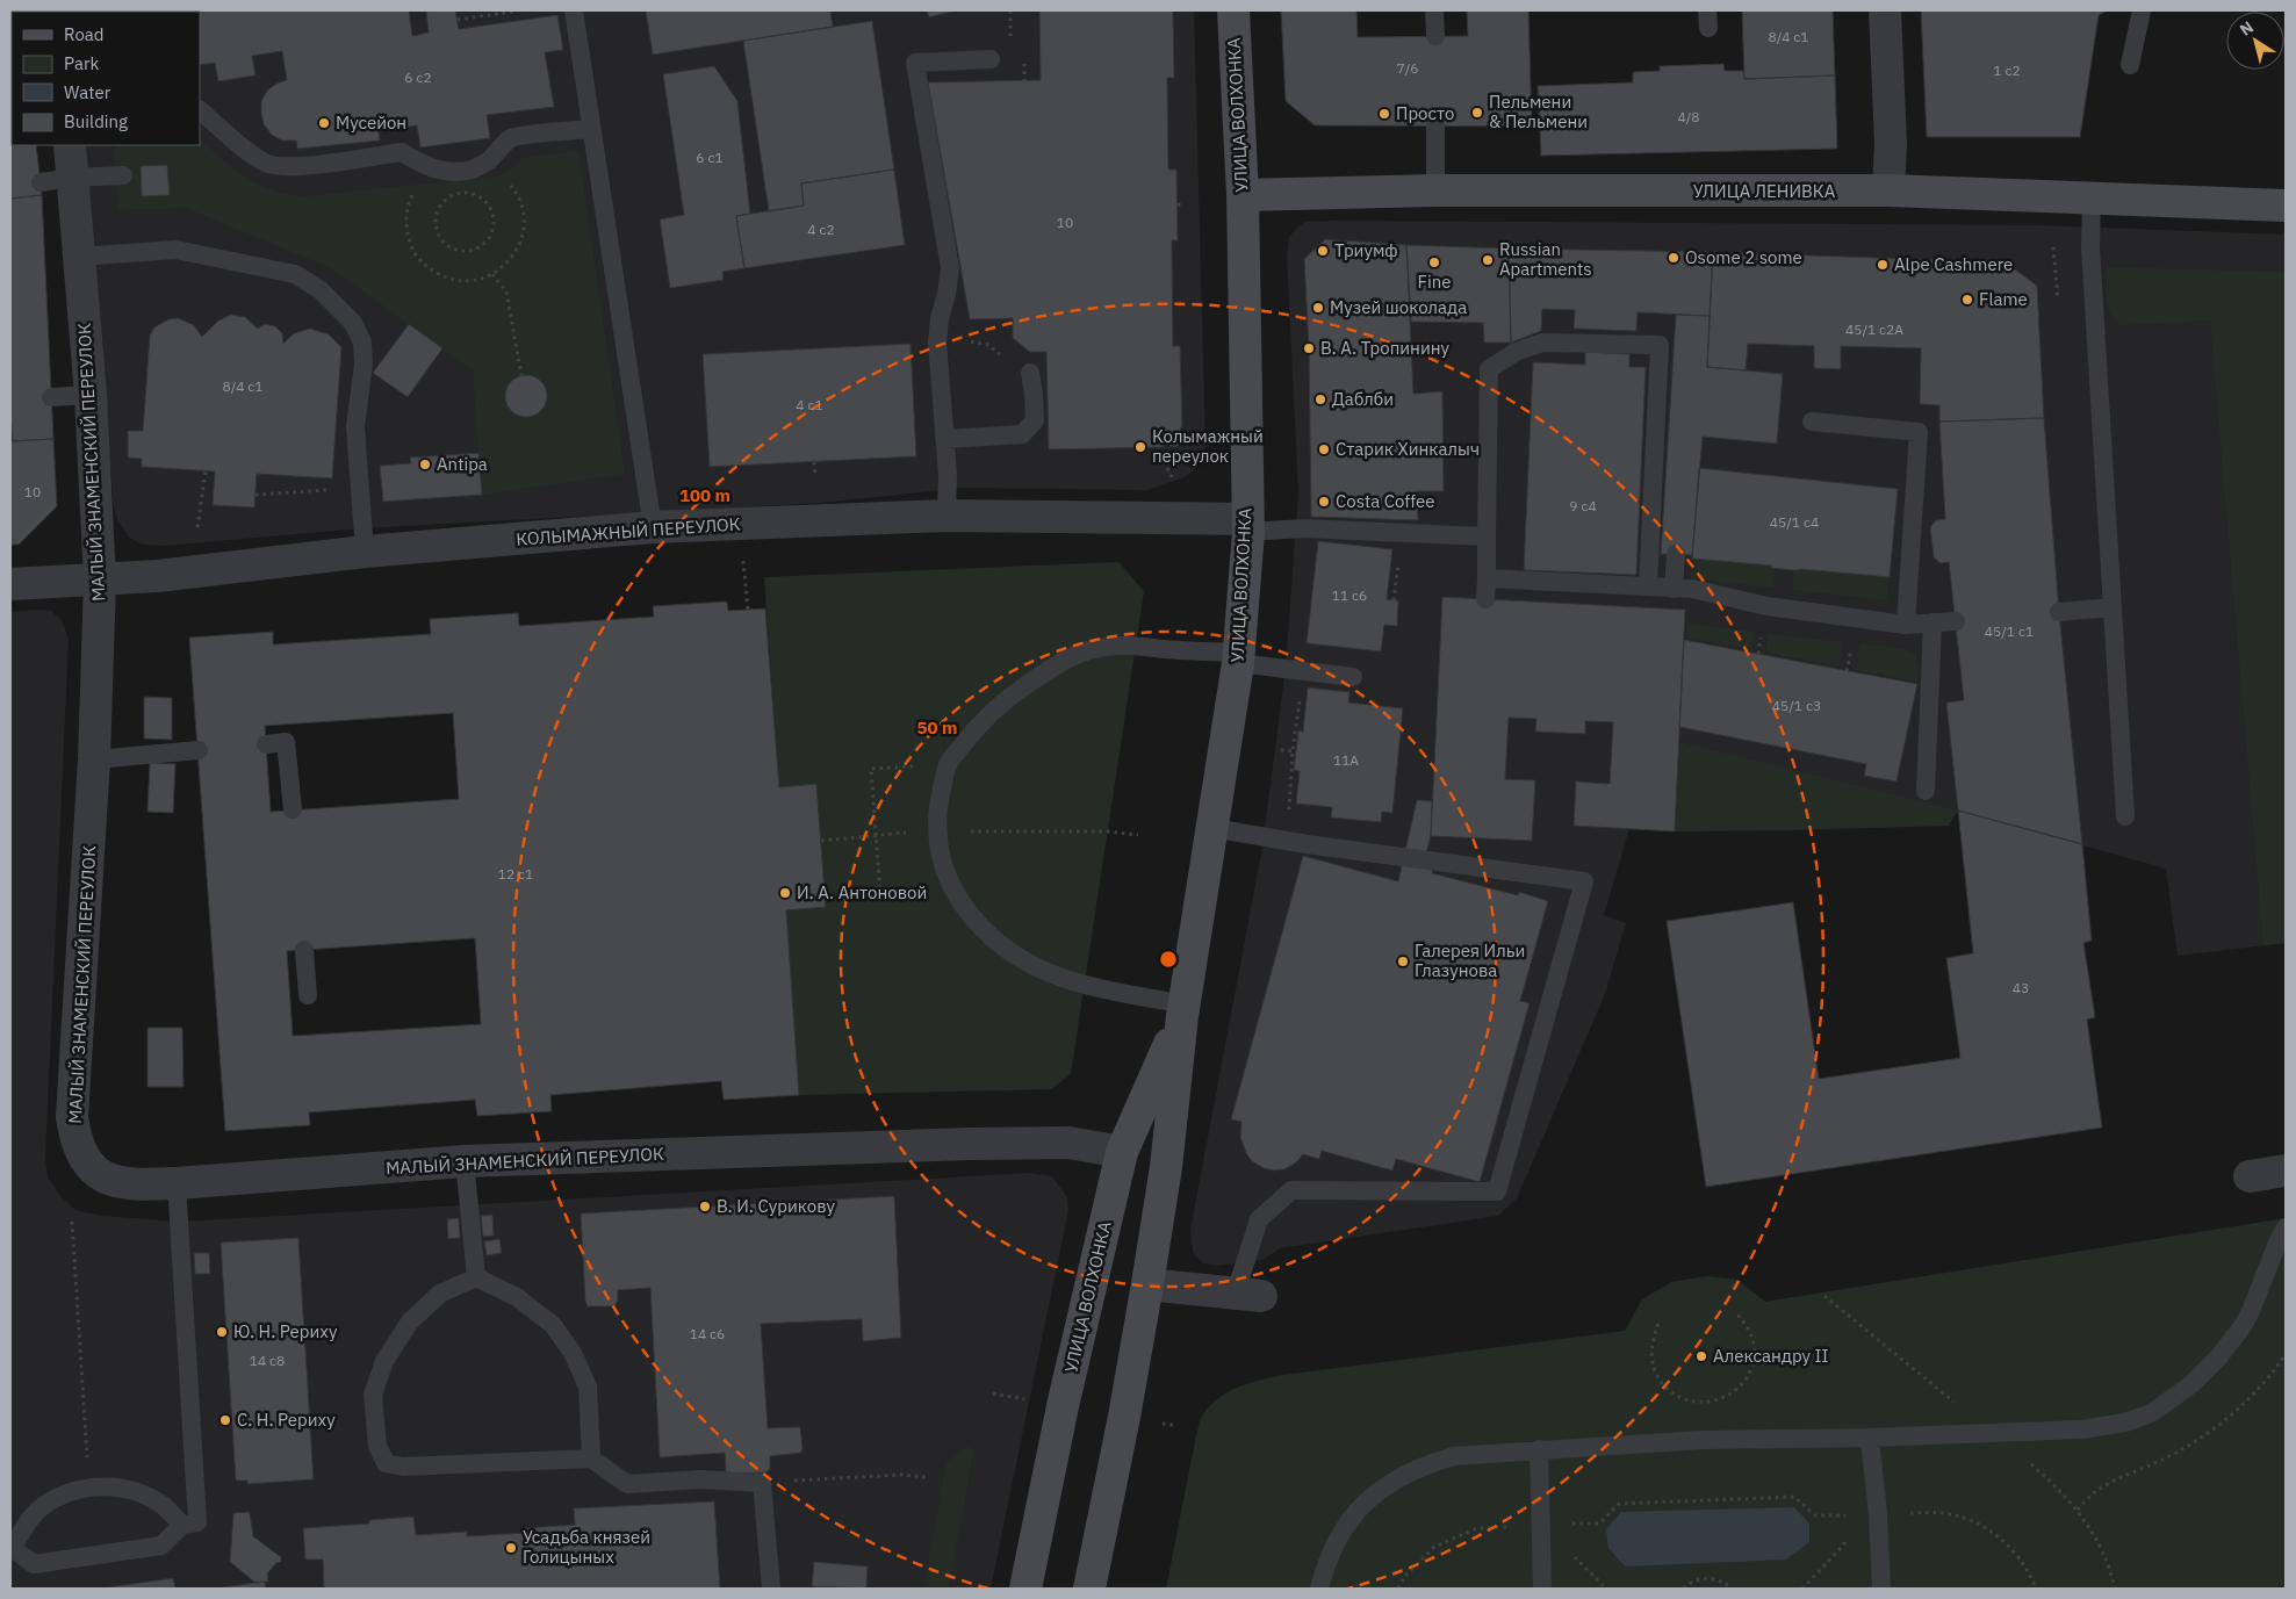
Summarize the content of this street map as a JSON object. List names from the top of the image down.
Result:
{
  "streets": {
    "main road": ["УЛИЦА ВОЛХОНКА", "УЛИЦА ЛЕНИВКА"],
    "street": ["МАЛЫЙ ЗНАМЕНСКИЙ ПЕРЕУЛОК", "КОЛЫМАЖНЫЙ ПЕРЕУЛОК"]
  },
  "crossings": [
    ["УЛИЦА ВОЛХОНКА", "УЛИЦА ЛЕНИВКА"],
    ["УЛИЦА ВОЛХОНКА", "МАЛЫЙ ЗНАМЕНСКИЙ ПЕРЕУЛОК"],
    ["УЛИЦА ВОЛХОНКА", "КОЛЫМАЖНЫЙ ПЕРЕУЛОК"],
    ["МАЛЫЙ ЗНАМЕНСКИЙ ПЕРЕУЛОК", "КОЛЫМАЖНЫЙ ПЕРЕУЛОК"]
  ],
  "places": [
    "Пельмени & Пельмени",
    "Просто",
    "Мусейон",
    "Триумф",
    "Osome 2 some",
    "Russian Apartments",
    "Fine",
    "Alpe Cashmere",
    "Flame",
    "Музей шоколада",
    "В. А. Тропинину",
    "Даблби",
    "Колымажный переулок",
    "Старик Хинкалыч",
    "Antipa",
    "Costa Coffee",
    "И. А. Антоновой",
    "Галерея Ильи Глазунова",
    "В. И. Сурикову",
    "Ю. Н. Рериху",
    "Александру II",
    "С. Н. Рериху",
    "Усадьба князей Голицыных"
  ],
  "house_numbers": [
    "8/4 с1",
    "7/6",
    "1 с2",
    "6 с2",
    "4/8",
    "6 с1",
    "10",
    "4 с2",
    "45/1 с2А",
    "8/4 с1",
    "4 с1",
    "10",
    "9 с4",
    "45/1 с4",
    "11 с6",
    "45/1 с1",
    "45/1 с3",
    "11А",
    "12 с1",
    "43",
    "14 с6",
    "14 с8"
  ],
  "legend": [
    "Road",
    "Park",
    "Water",
    "Building"
  ],
  "north": "top left",
  "rings": ["100 m", "50 m"]
}
